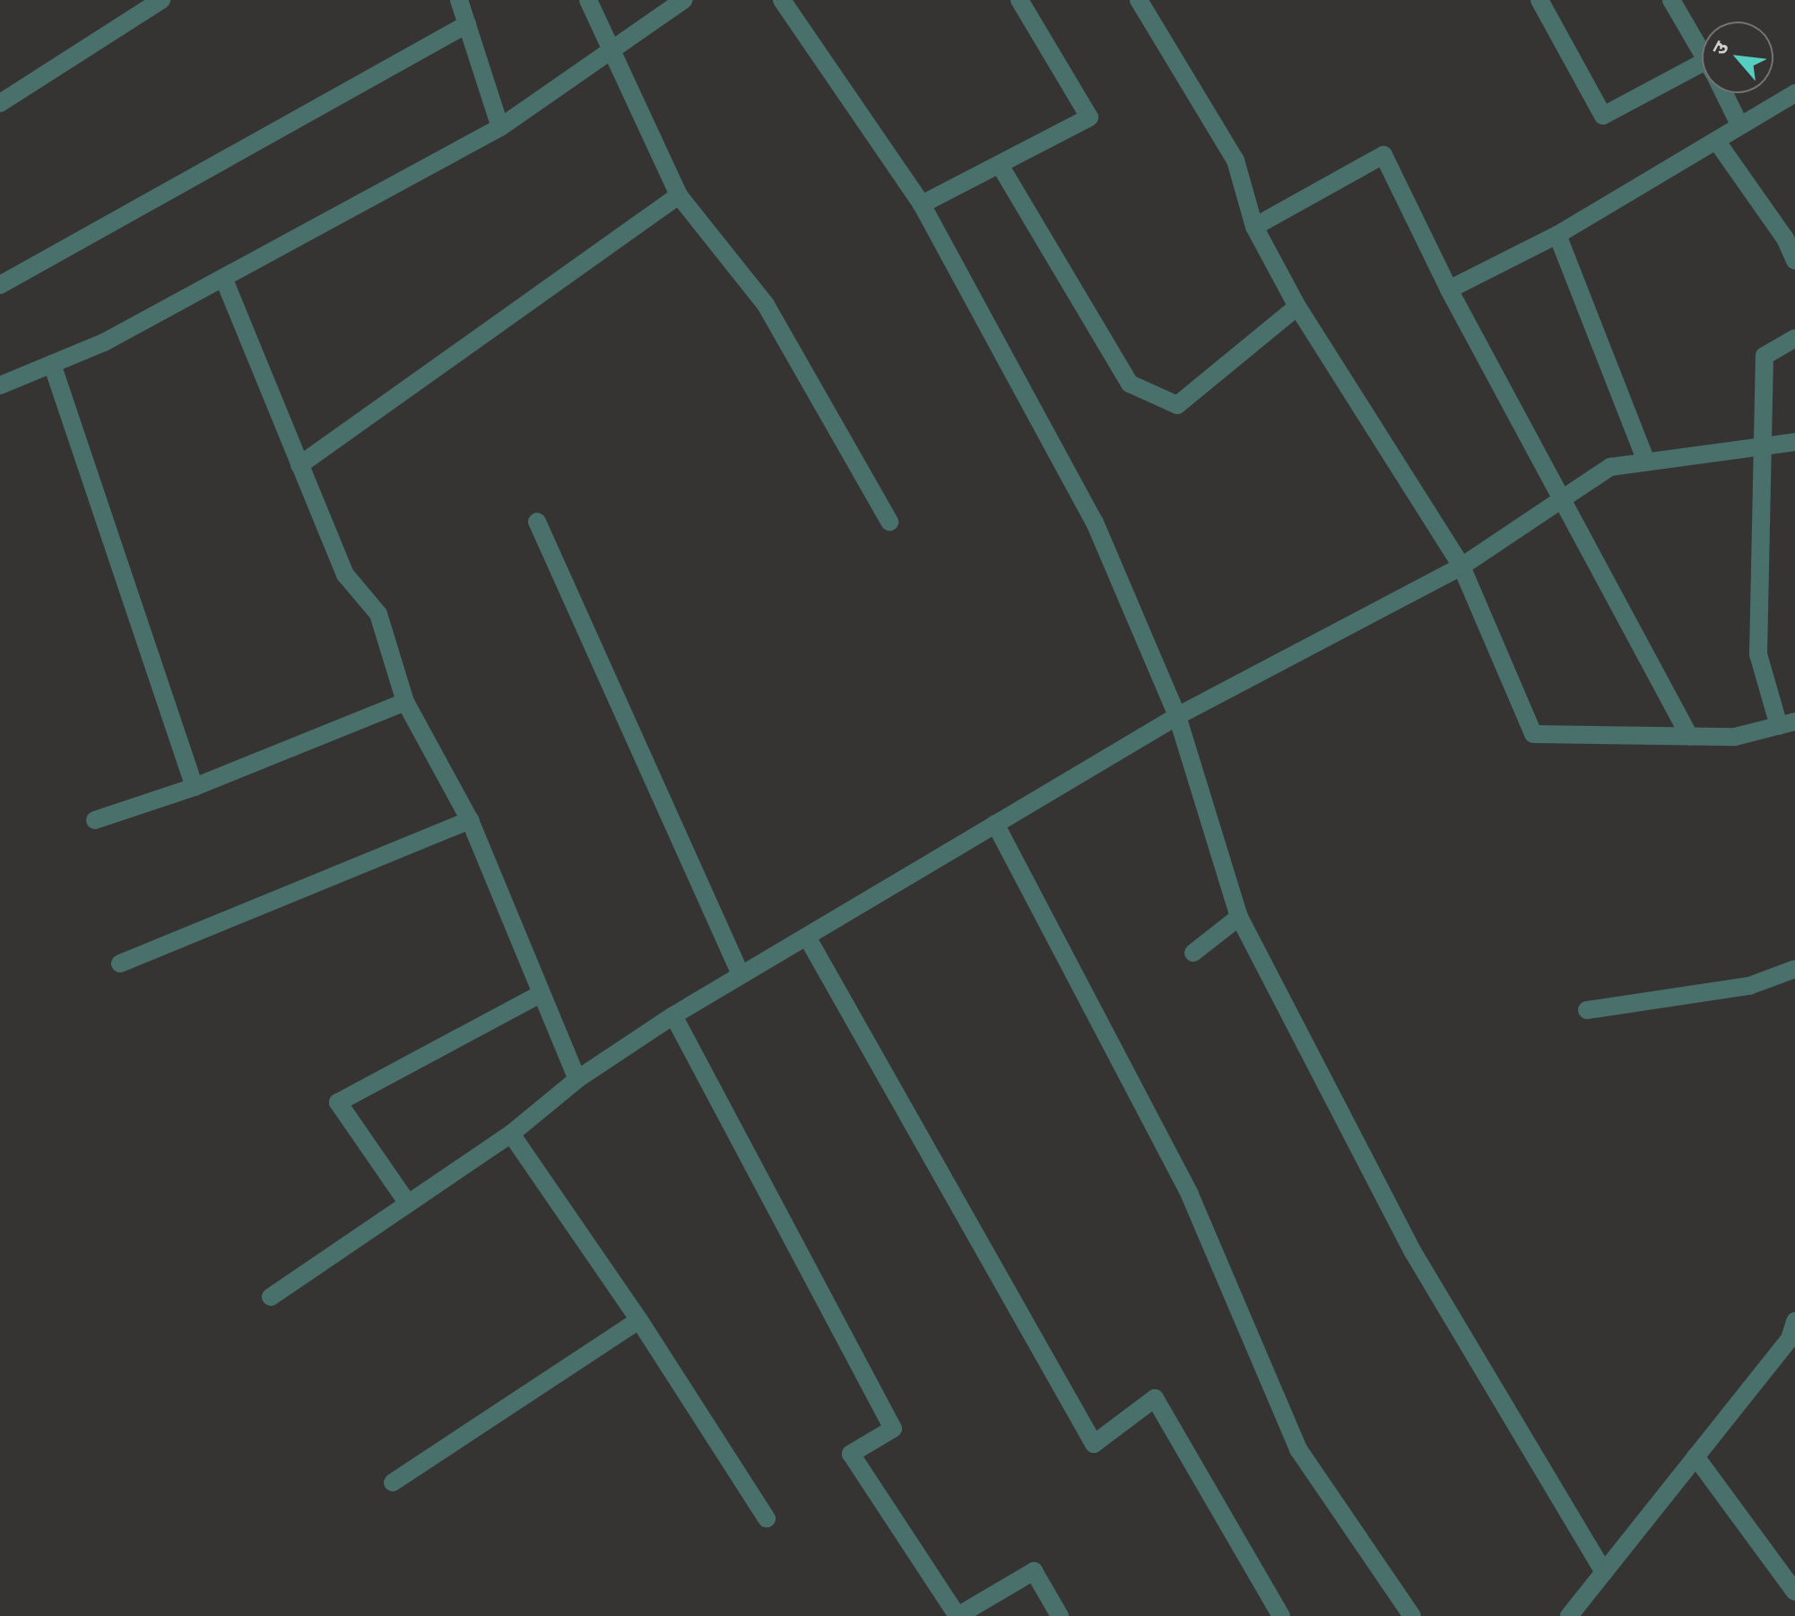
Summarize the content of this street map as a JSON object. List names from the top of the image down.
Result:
{
  "north": "top left"
}
